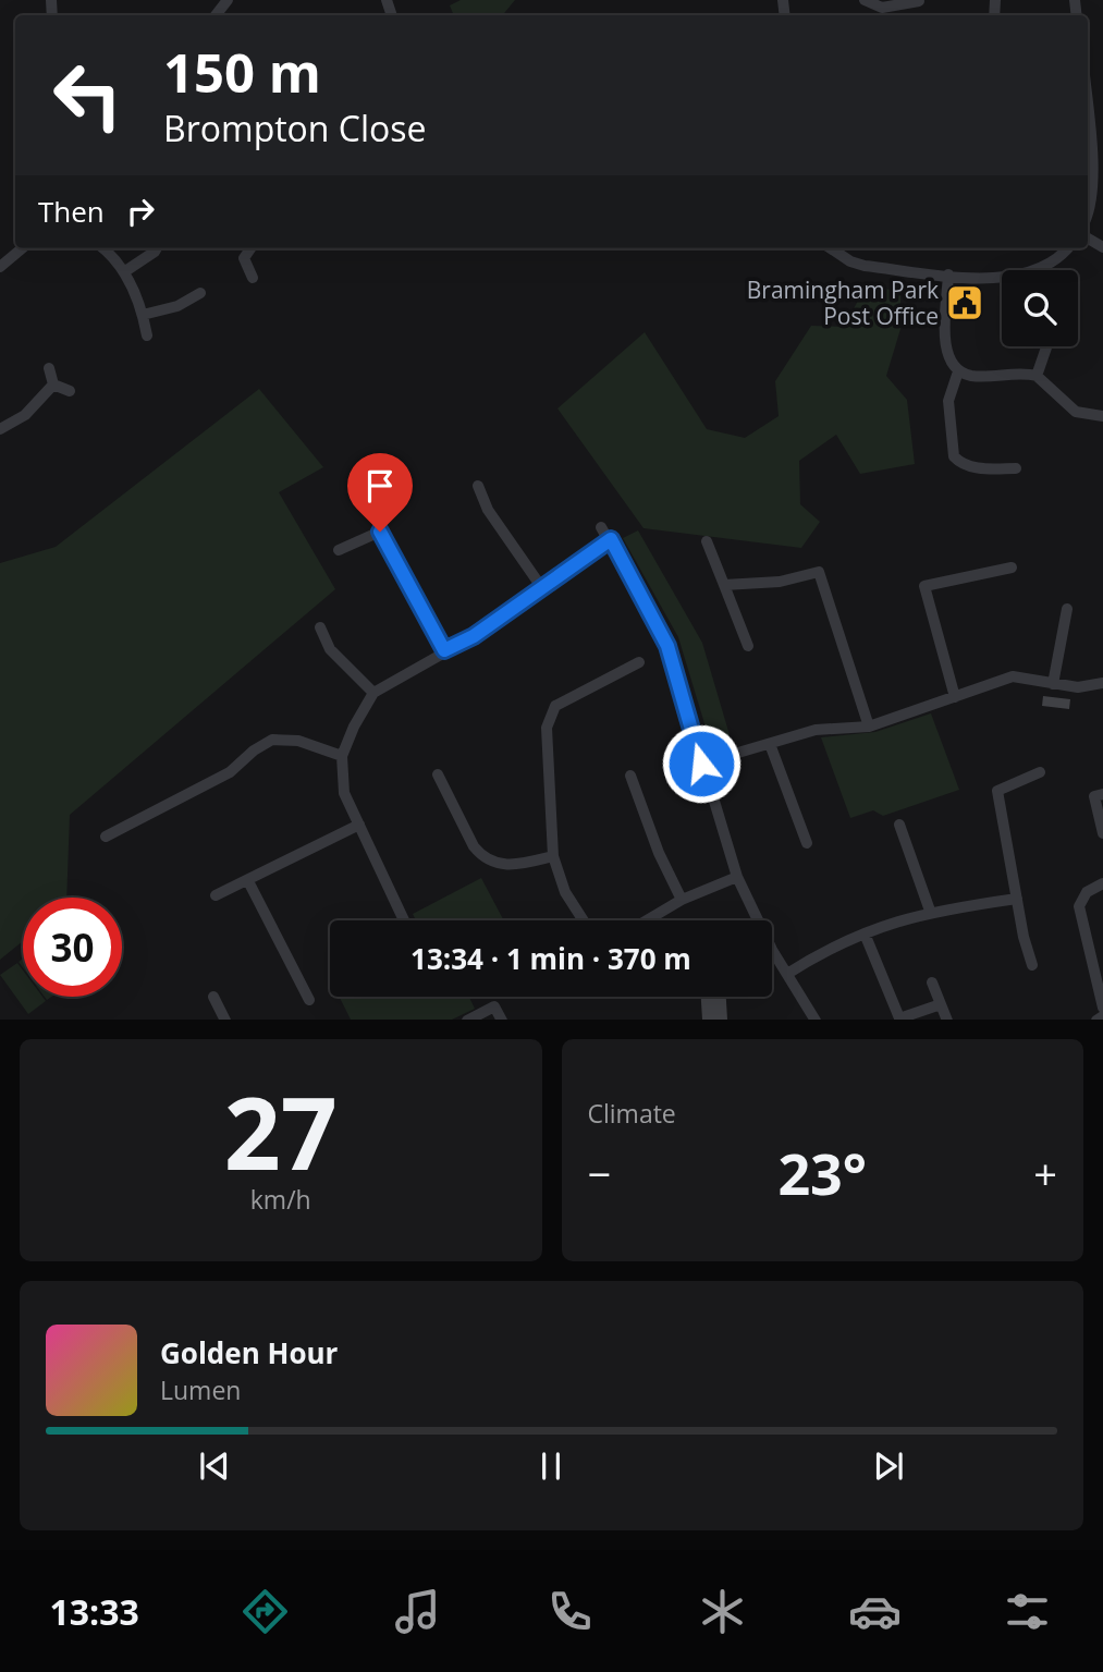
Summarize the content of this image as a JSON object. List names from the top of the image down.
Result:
{
  "places": {
    "public building": ["Bramingham Park Post Office"]
  },
  "page": {
    "turn": ["150 m", "Brompton Close"],
    "then": "Then",
    "limit": "30",
    "trip": "13:34 · 1 min · 370 m",
    "tile": [
      ["27", "km/h"],
      "Climate"
    ],
    "heat": ["−", "23°", "+"],
    "song": ["Golden Hour", "Lumen"],
    "tabs": "13:33"
  }
}
